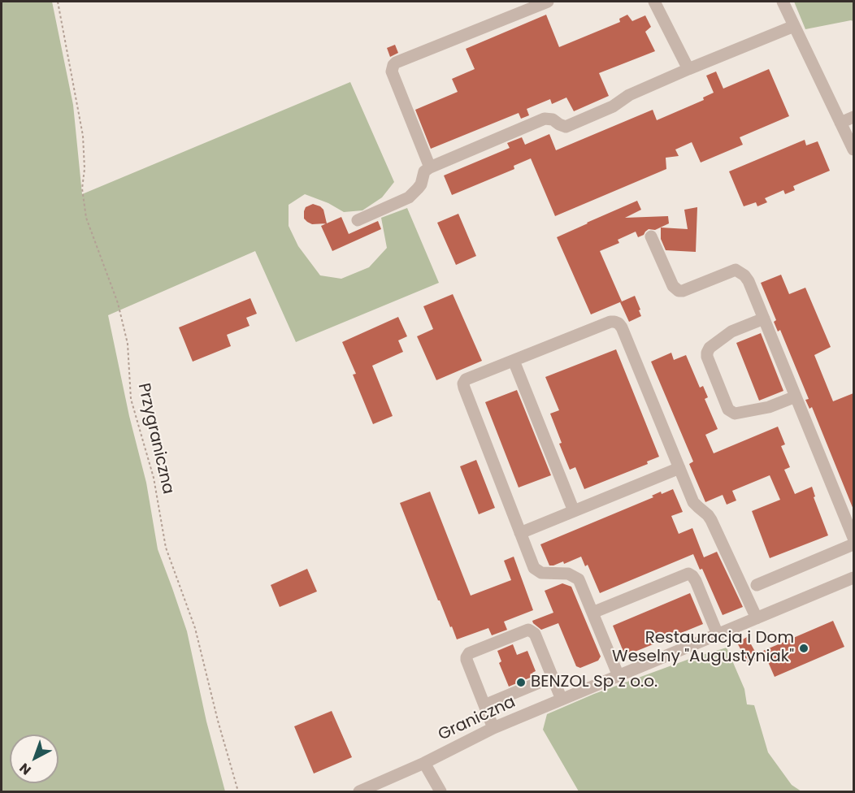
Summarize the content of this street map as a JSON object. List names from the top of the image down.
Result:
{
  "streets": {
    "street": ["Graniczna"],
    "path": ["Przygraniczna"]
  },
  "places": ["Restauracja i Dom Weselny \"Augustyniak\"", "BENZOL Sp z o.o."],
  "north": "bottom left"
}
